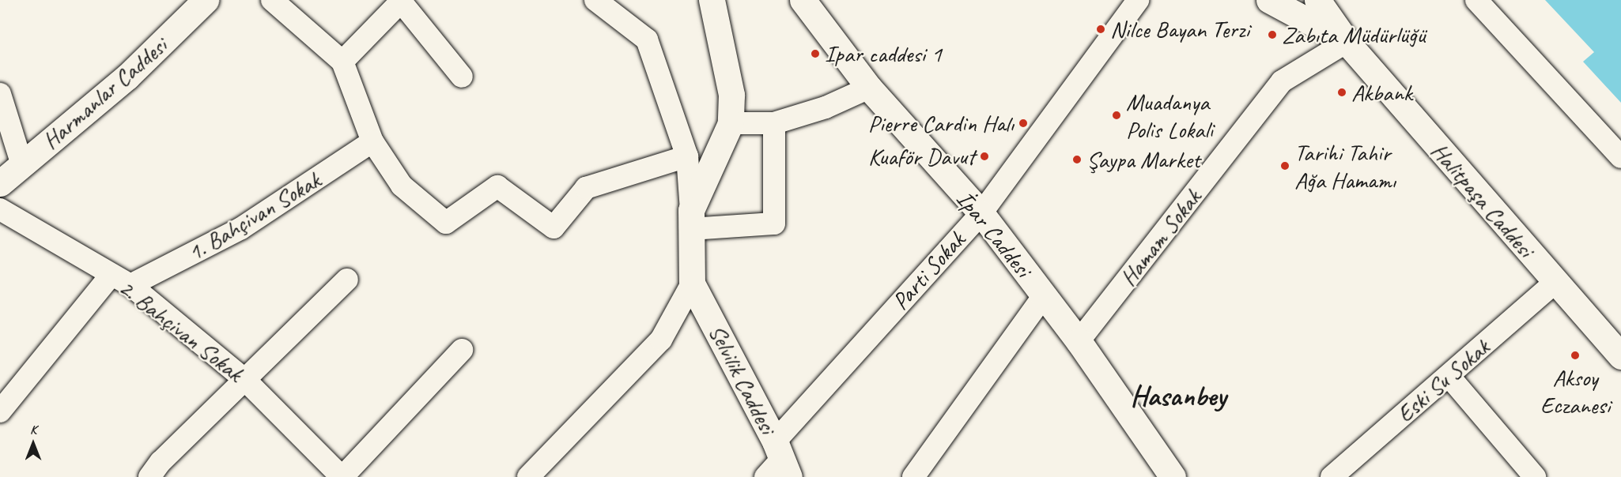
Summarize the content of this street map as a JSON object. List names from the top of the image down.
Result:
{
  "streets": {
    "main road": [
      "Harmanlar Caddesi",
      "Halitpaşa Caddesi",
      "İpar Caddesi",
      "Selvilik Caddesi"
    ],
    "street": [
      "1. Bahçivan Sokak",
      "Hamam Sokak",
      "Parti Sokak",
      "2. Bahçivan Sokak",
      "Eski Su Sokak"
    ]
  },
  "crossings": [
    ["Halitpaşa Caddesi", "Hamam Sokak"],
    ["Halitpaşa Caddesi", "Eski Su Sokak"],
    ["1. Bahçivan Sokak", "2. Bahçivan Sokak"],
    ["İpar Caddesi", "Hamam Sokak"],
    ["İpar Caddesi", "Parti Sokak"],
    ["Parti Sokak", "Selvilik Caddesi"]
  ],
  "districts": ["Hasanbey"],
  "places": [
    "Nilce Bayan Terzi",
    "Zabıta Müdürlüğü",
    "Ipar caddesi 1",
    "Akbank",
    "Muadanya Polis Lokali",
    "Pierre Cardin Halı",
    "Kuaför Davut",
    "Şaypa Market",
    "Tarihi Tahir Ağa Hamamı",
    "Aksoy Eczanesi"
  ],
  "north": "top"
}
